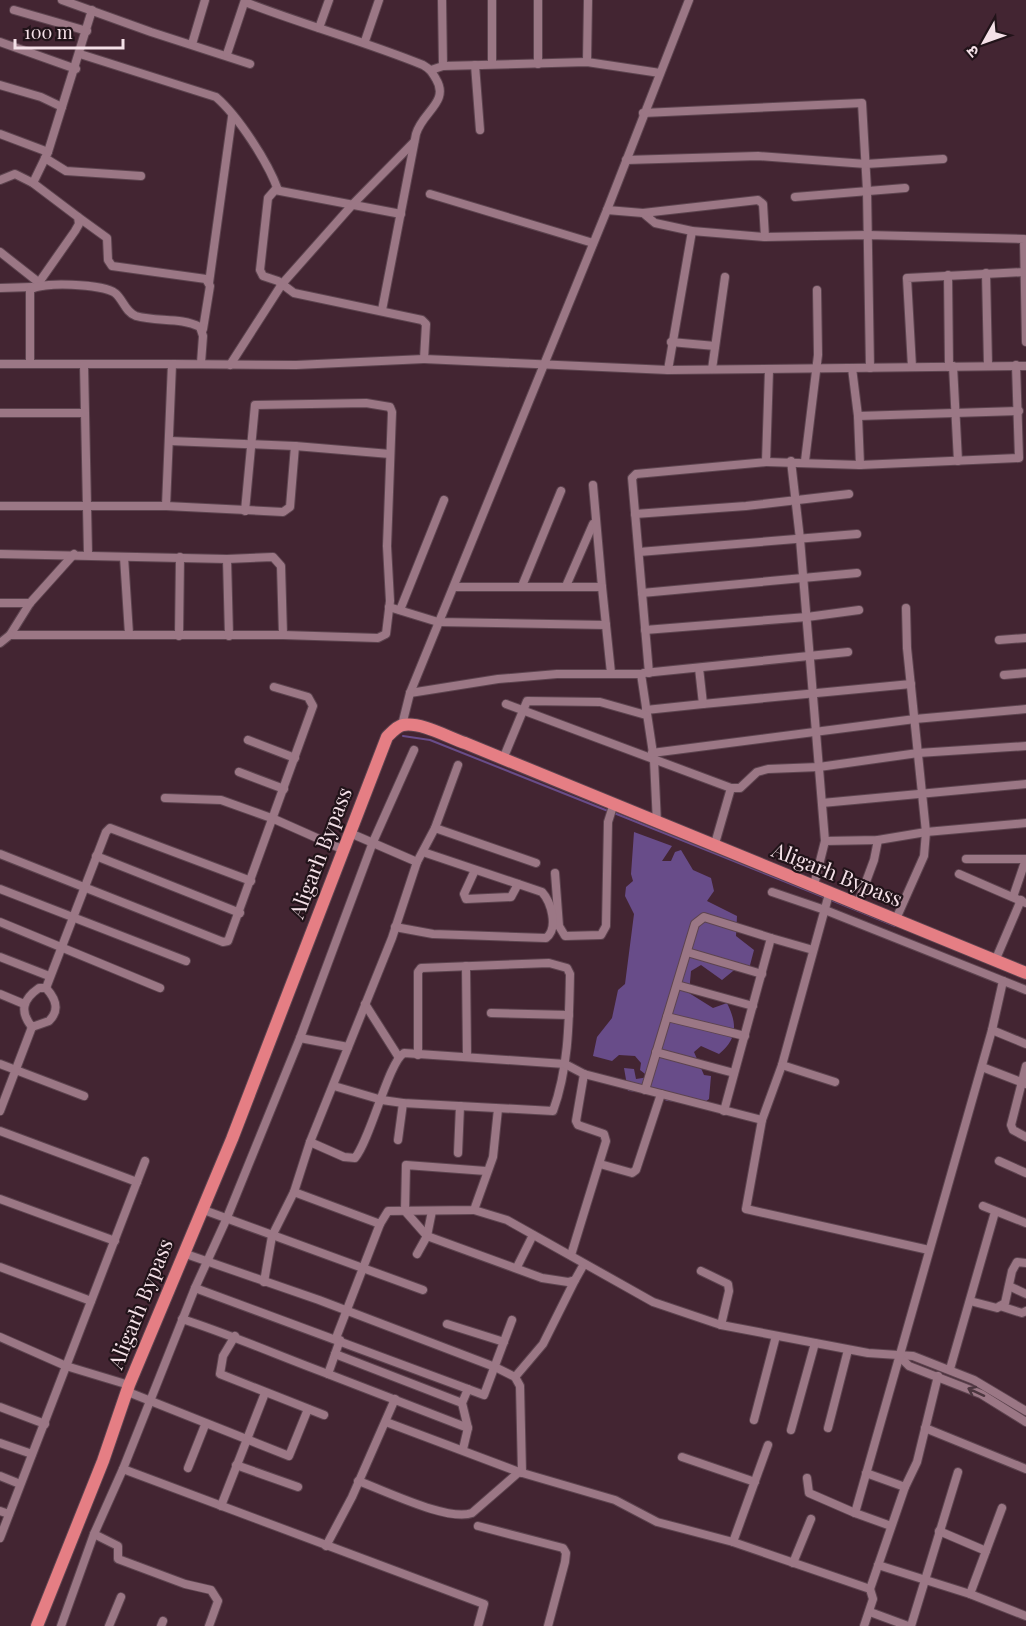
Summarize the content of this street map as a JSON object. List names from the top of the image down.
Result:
{
  "streets": {
    "highway": ["Aligarh Bypass"]
  },
  "scale_bar": "100 m",
  "north": "bottom left"
}
